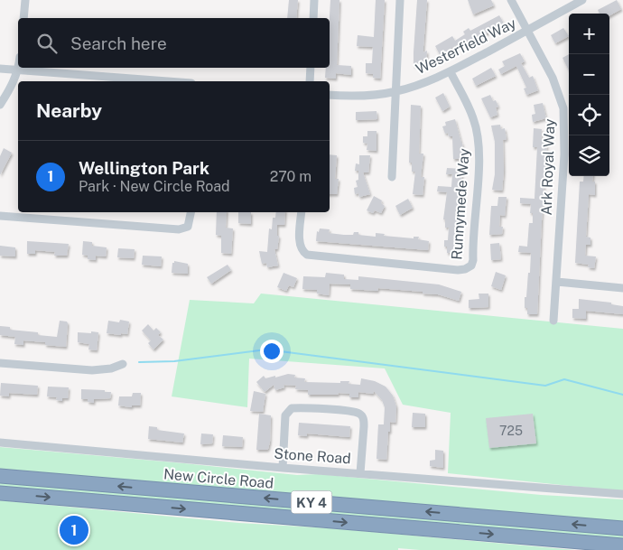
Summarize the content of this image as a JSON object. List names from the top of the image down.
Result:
{
  "streets": {
    "highway": ["New Circle Road", "KY 4"],
    "street": [
      "Westerfield Way",
      "Ark Royal Way",
      "Runnymede Way",
      "Stone Road"
    ]
  },
  "crossings": [
    ["Westerfield Way", "Ark Royal Way"],
    ["Westerfield Way", "Runnymede Way"]
  ],
  "house_numbers": ["725"],
  "page": {
    "map_buttons": ["+", "−"],
    "search": "Search here",
    "heading": "Nearby",
    "list": [
      {
        "mark": "1",
        "name": "Wellington Park",
        "note": "Park · New Circle Road",
        "value": "270 m"
      }
    ],
    "pins": "1"
  }
}
